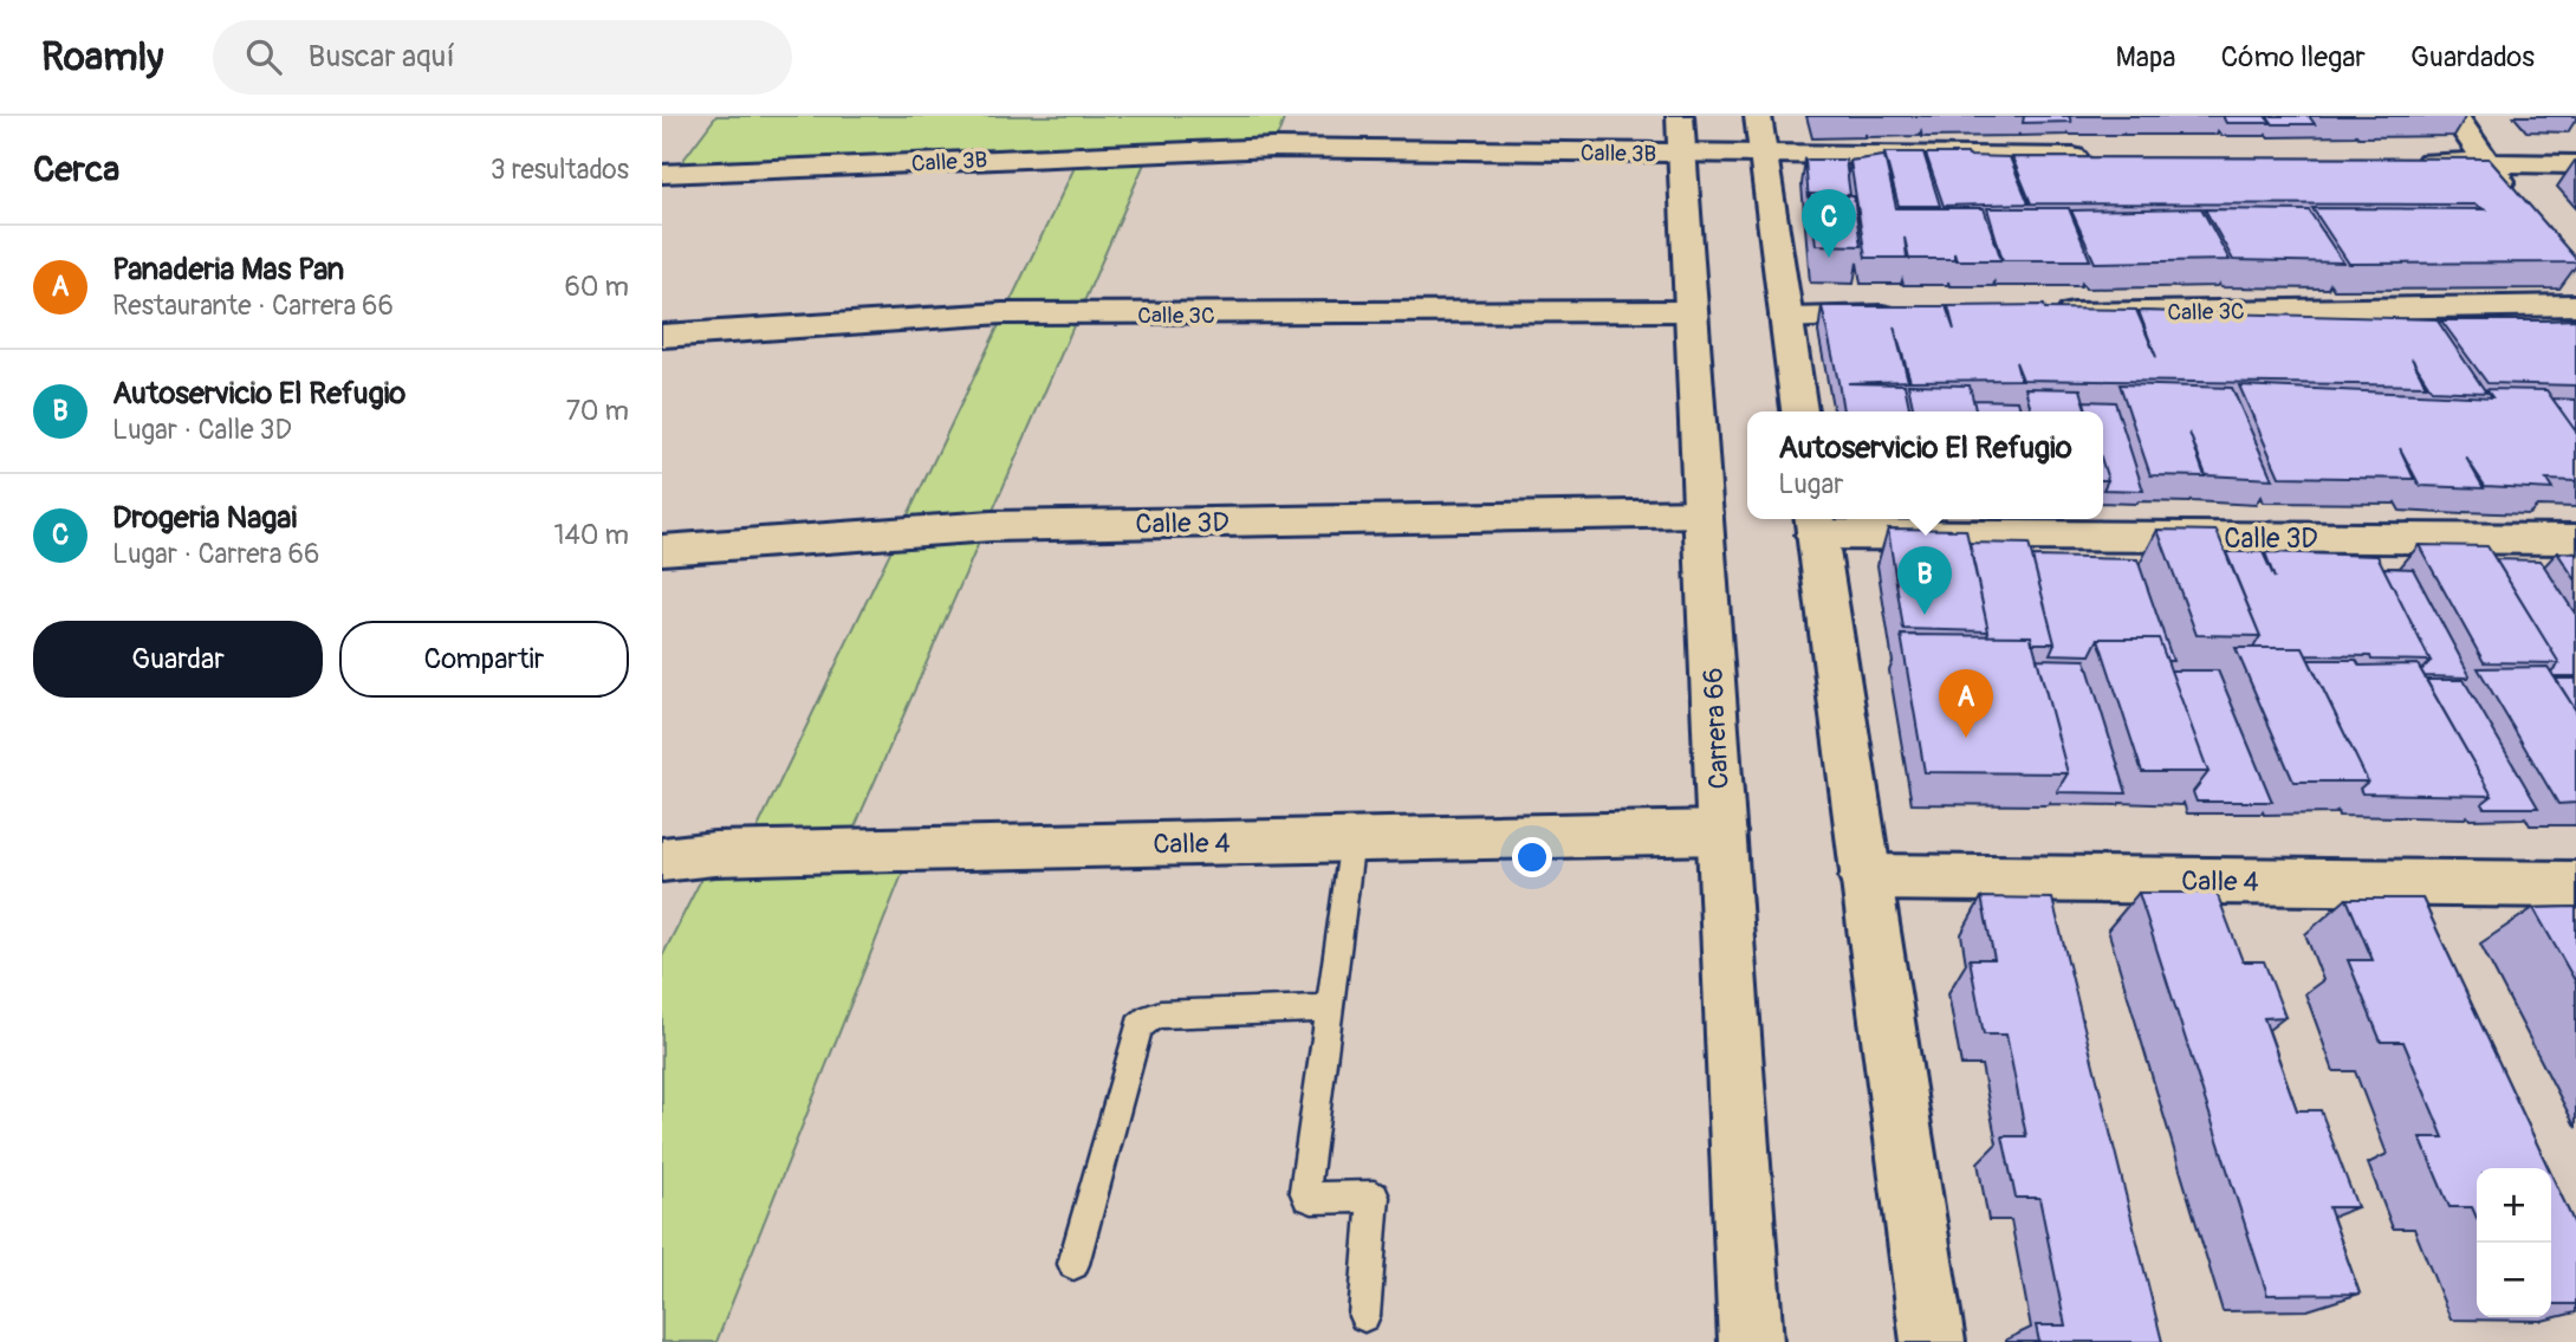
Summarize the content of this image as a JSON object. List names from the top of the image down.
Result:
{
  "streets": {
    "street": [
      "Calle 3B",
      "Calle 3C",
      "Calle 3D",
      "Carrera 66",
      "Calle 4"
    ]
  },
  "crossings": [
    ["Calle 3B", "Carrera 66"],
    ["Calle 3C", "Carrera 66"],
    ["Calle 3D", "Carrera 66"],
    ["Carrera 66", "Calle 4"]
  ],
  "page": {
    "header": "Roamly",
    "search": "Buscar aquí",
    "nav": ["Mapa", "Cómo llegar", "Guardados"],
    "heading": ["Cerca", "3 resultados"],
    "pins": ["C", "B", "A"],
    "list": [
      {
        "mark": "A",
        "name": "Panaderia Mas Pan",
        "note": "Restaurante · Carrera 66",
        "value": "60 m"
      },
      {
        "mark": "B",
        "name": "Autoservicio El Refugio",
        "note": "Lugar · Calle 3D",
        "value": "70 m"
      },
      {
        "mark": "C",
        "name": "Drogeria Nagai",
        "note": "Lugar · Carrera 66",
        "value": "140 m"
      }
    ],
    "popup": ["Autoservicio El Refugio", "Lugar"],
    "buttons": ["Guardar", "Compartir"],
    "map_buttons": ["+", "−"]
  }
}
